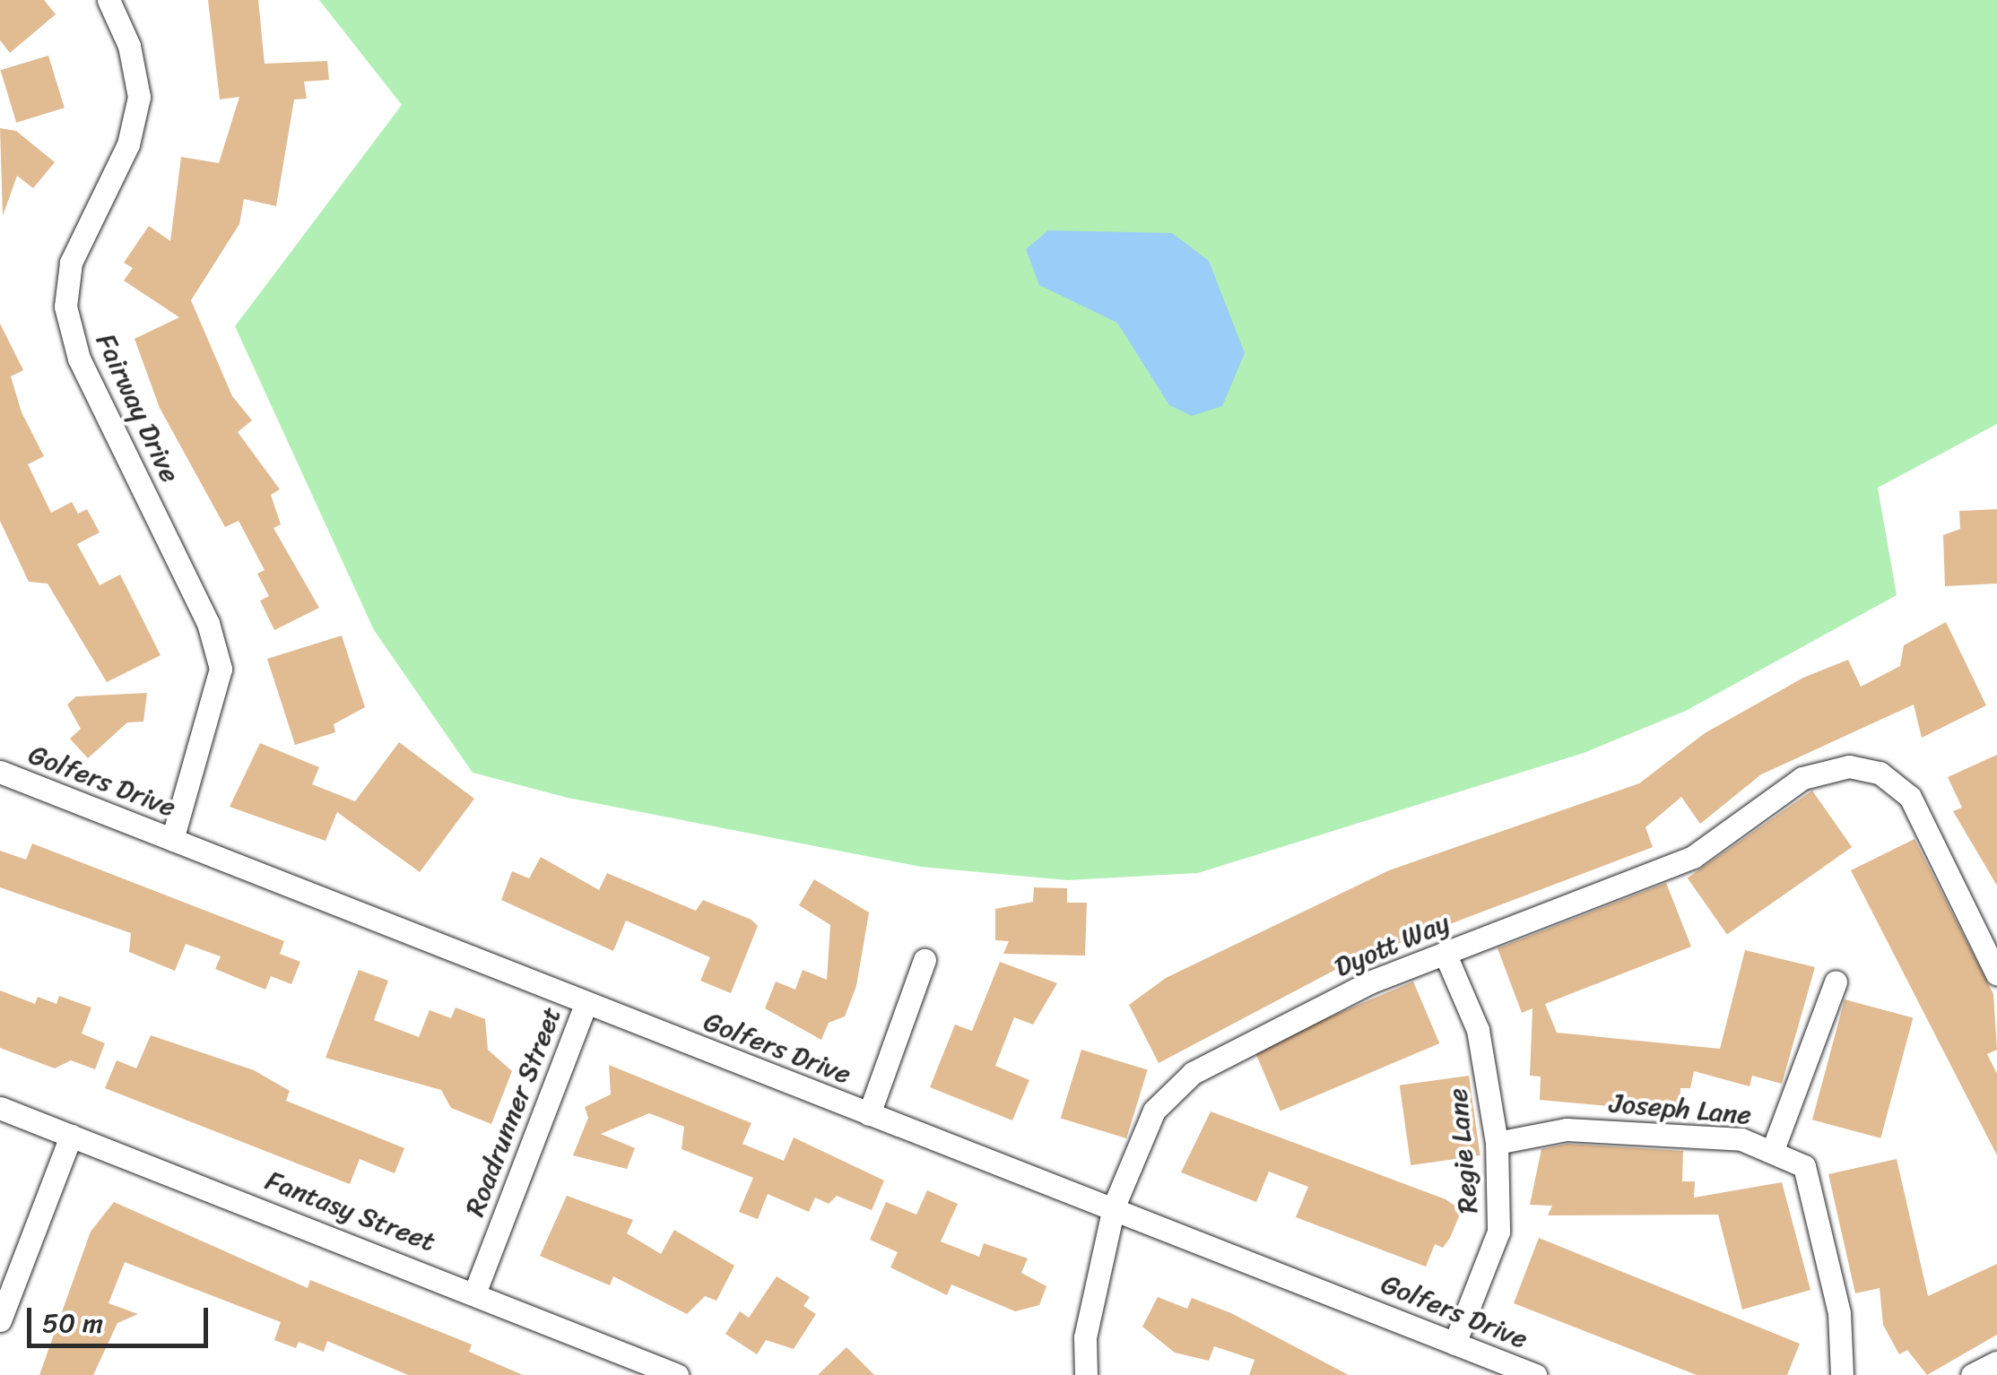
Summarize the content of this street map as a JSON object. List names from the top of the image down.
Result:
{
  "streets": {
    "street": [
      "Fairway Drive",
      "Golfers Drive",
      "Dyott Way",
      "Joseph Lane",
      "Roadrunner Street",
      "Regie Lane",
      "Fantasy Street"
    ]
  },
  "crossings": [
    ["Fairway Drive", "Golfers Drive"],
    ["Golfers Drive", "Dyott Way"],
    ["Golfers Drive", "Roadrunner Street"],
    ["Golfers Drive", "Regie Lane"],
    ["Dyott Way", "Regie Lane"],
    ["Joseph Lane", "Regie Lane"],
    ["Roadrunner Street", "Fantasy Street"]
  ],
  "scale_bar": "50 m"
}
